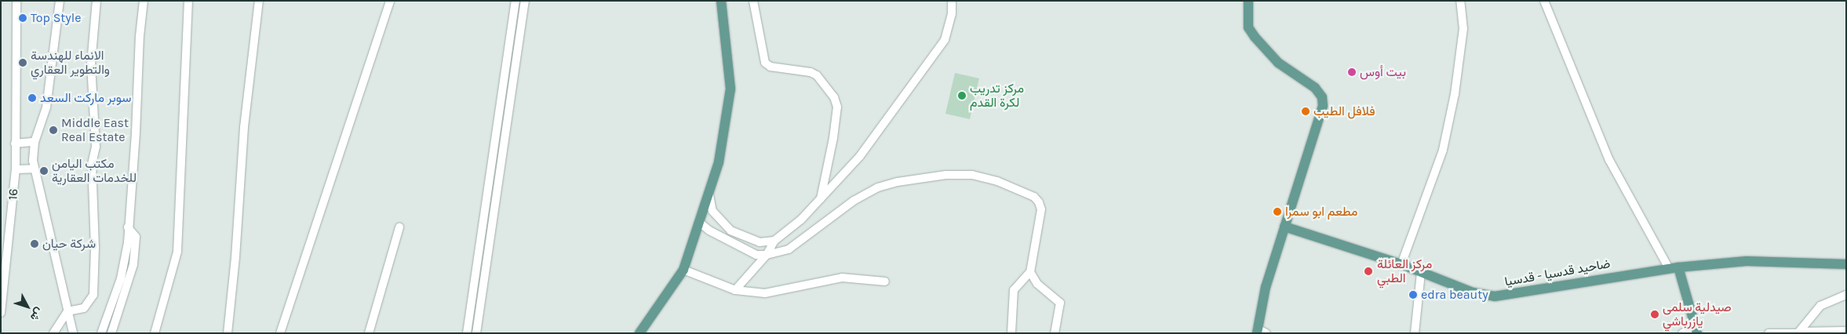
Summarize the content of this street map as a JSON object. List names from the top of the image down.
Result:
{
  "streets": {
    "main road": ["ضاحيد قدسيا - قدسيا"],
    "street": ["16"]
  },
  "places": [
    "Top Style",
    "الانماء للهندسة والتطوير العقاري",
    "بيت أوس",
    "مركز تدريب لكرة القدم",
    "سوبر ماركت السعد",
    "فلافل الطيب",
    "Middle East Real Estate",
    "مكتب اليامن للخدمات العقارية",
    "مطعم ابو سمرا",
    "شركة حيان",
    "مركز العائلة الطبي",
    "edra beauty",
    "صيدلية سلمى يازرباشي"
  ],
  "north": "bottom right"
}
